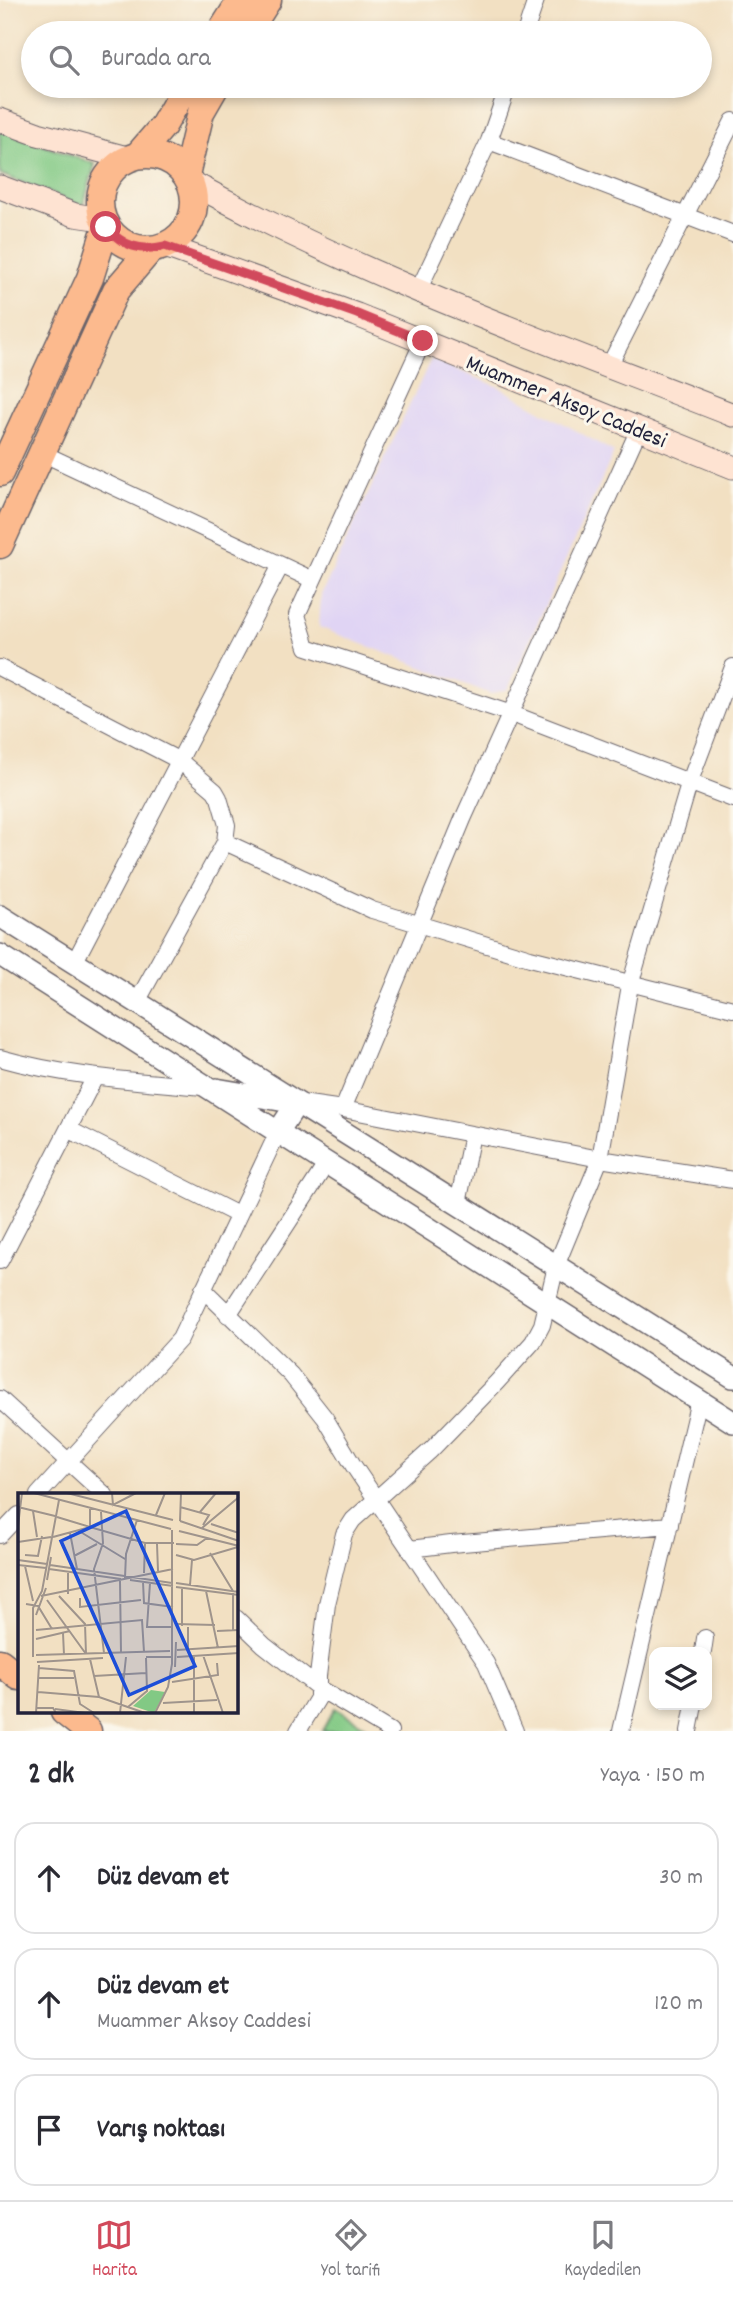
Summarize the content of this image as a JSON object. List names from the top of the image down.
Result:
{
  "streets": {
    "main road": ["Muammer Aksoy Caddesi"]
  },
  "page": {
    "search": "Burada ara",
    "heading": ["2 dk", "Yaya · 150 m"],
    "list": [
      ["Düz devam et", "30 m"],
      ["Düz devam et", "Muammer Aksoy Caddesi", "120 m"],
      "Varış noktası"
    ],
    "nav": ["Harita", "Yol tarifi", "Kaydedilen"]
  }
}
